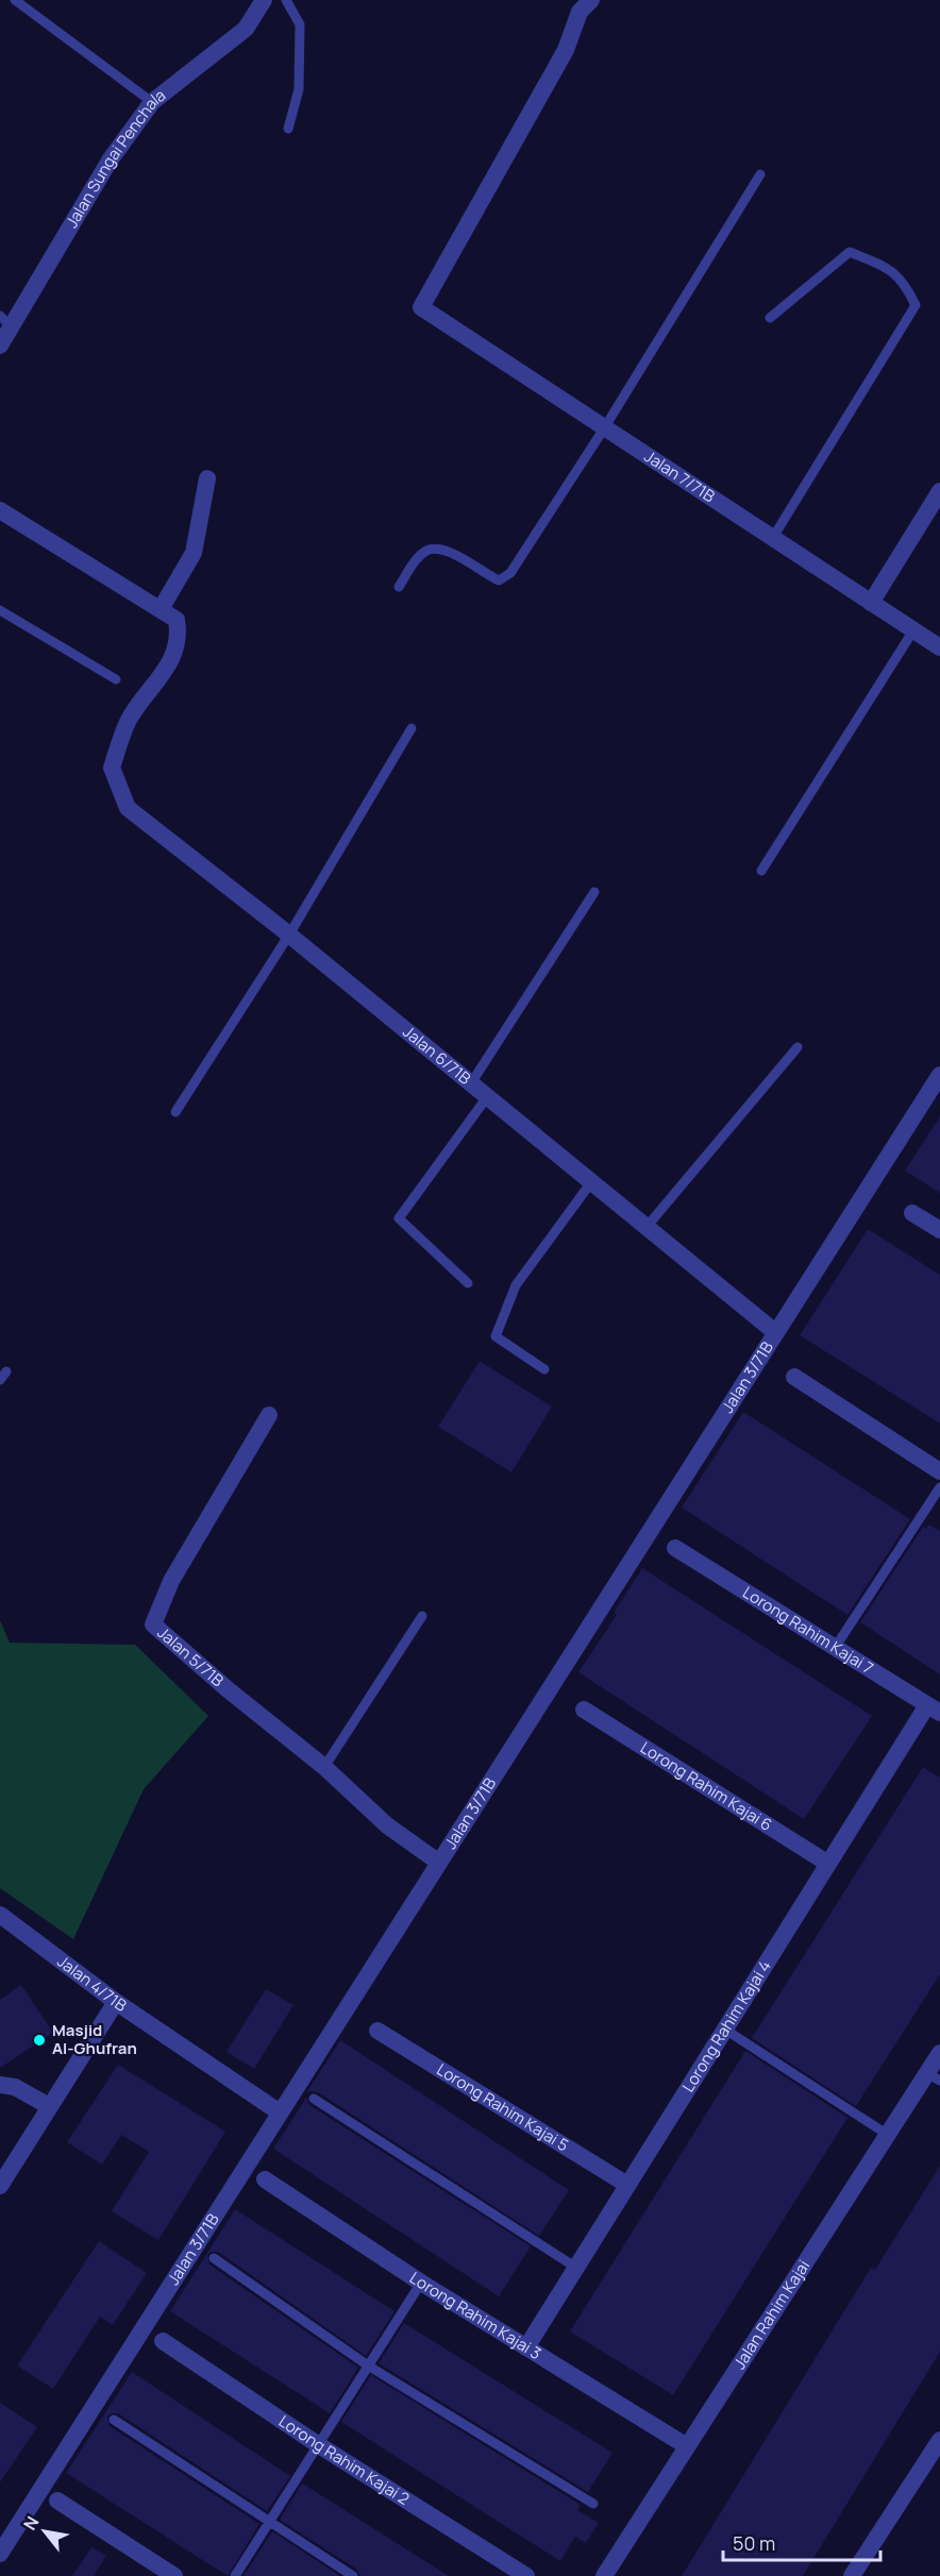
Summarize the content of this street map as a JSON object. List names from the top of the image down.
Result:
{
  "streets": {
    "street": [
      "Jalan Sungai Penchala",
      "Jalan 7/71B",
      "Jalan 6/71B",
      "Jalan 3/71B",
      "Lorong Rahim Kajai 7",
      "Jalan 5/71B",
      "Lorong Rahim Kajai 6",
      "Jalan 4/71B",
      "Lorong Rahim Kajai 4",
      "Lorong Rahim Kajai 5",
      "Jalan Rahim Kajai",
      "Lorong Rahim Kajai 3",
      "Lorong Rahim Kajai 2"
    ]
  },
  "crossings": [
    ["Jalan 6/71B", "Jalan 3/71B"],
    ["Jalan 3/71B", "Jalan 5/71B"],
    ["Jalan 3/71B", "Jalan 4/71B"],
    ["Lorong Rahim Kajai 7", "Lorong Rahim Kajai 4"],
    ["Lorong Rahim Kajai 6", "Lorong Rahim Kajai 4"],
    ["Lorong Rahim Kajai 4", "Lorong Rahim Kajai 5"],
    ["Lorong Rahim Kajai 4", "Lorong Rahim Kajai 3"],
    ["Jalan Rahim Kajai", "Lorong Rahim Kajai 3"]
  ],
  "places": ["Masjid Al-Ghufran"],
  "scale_bar": "50 m",
  "north": "top left"
}
